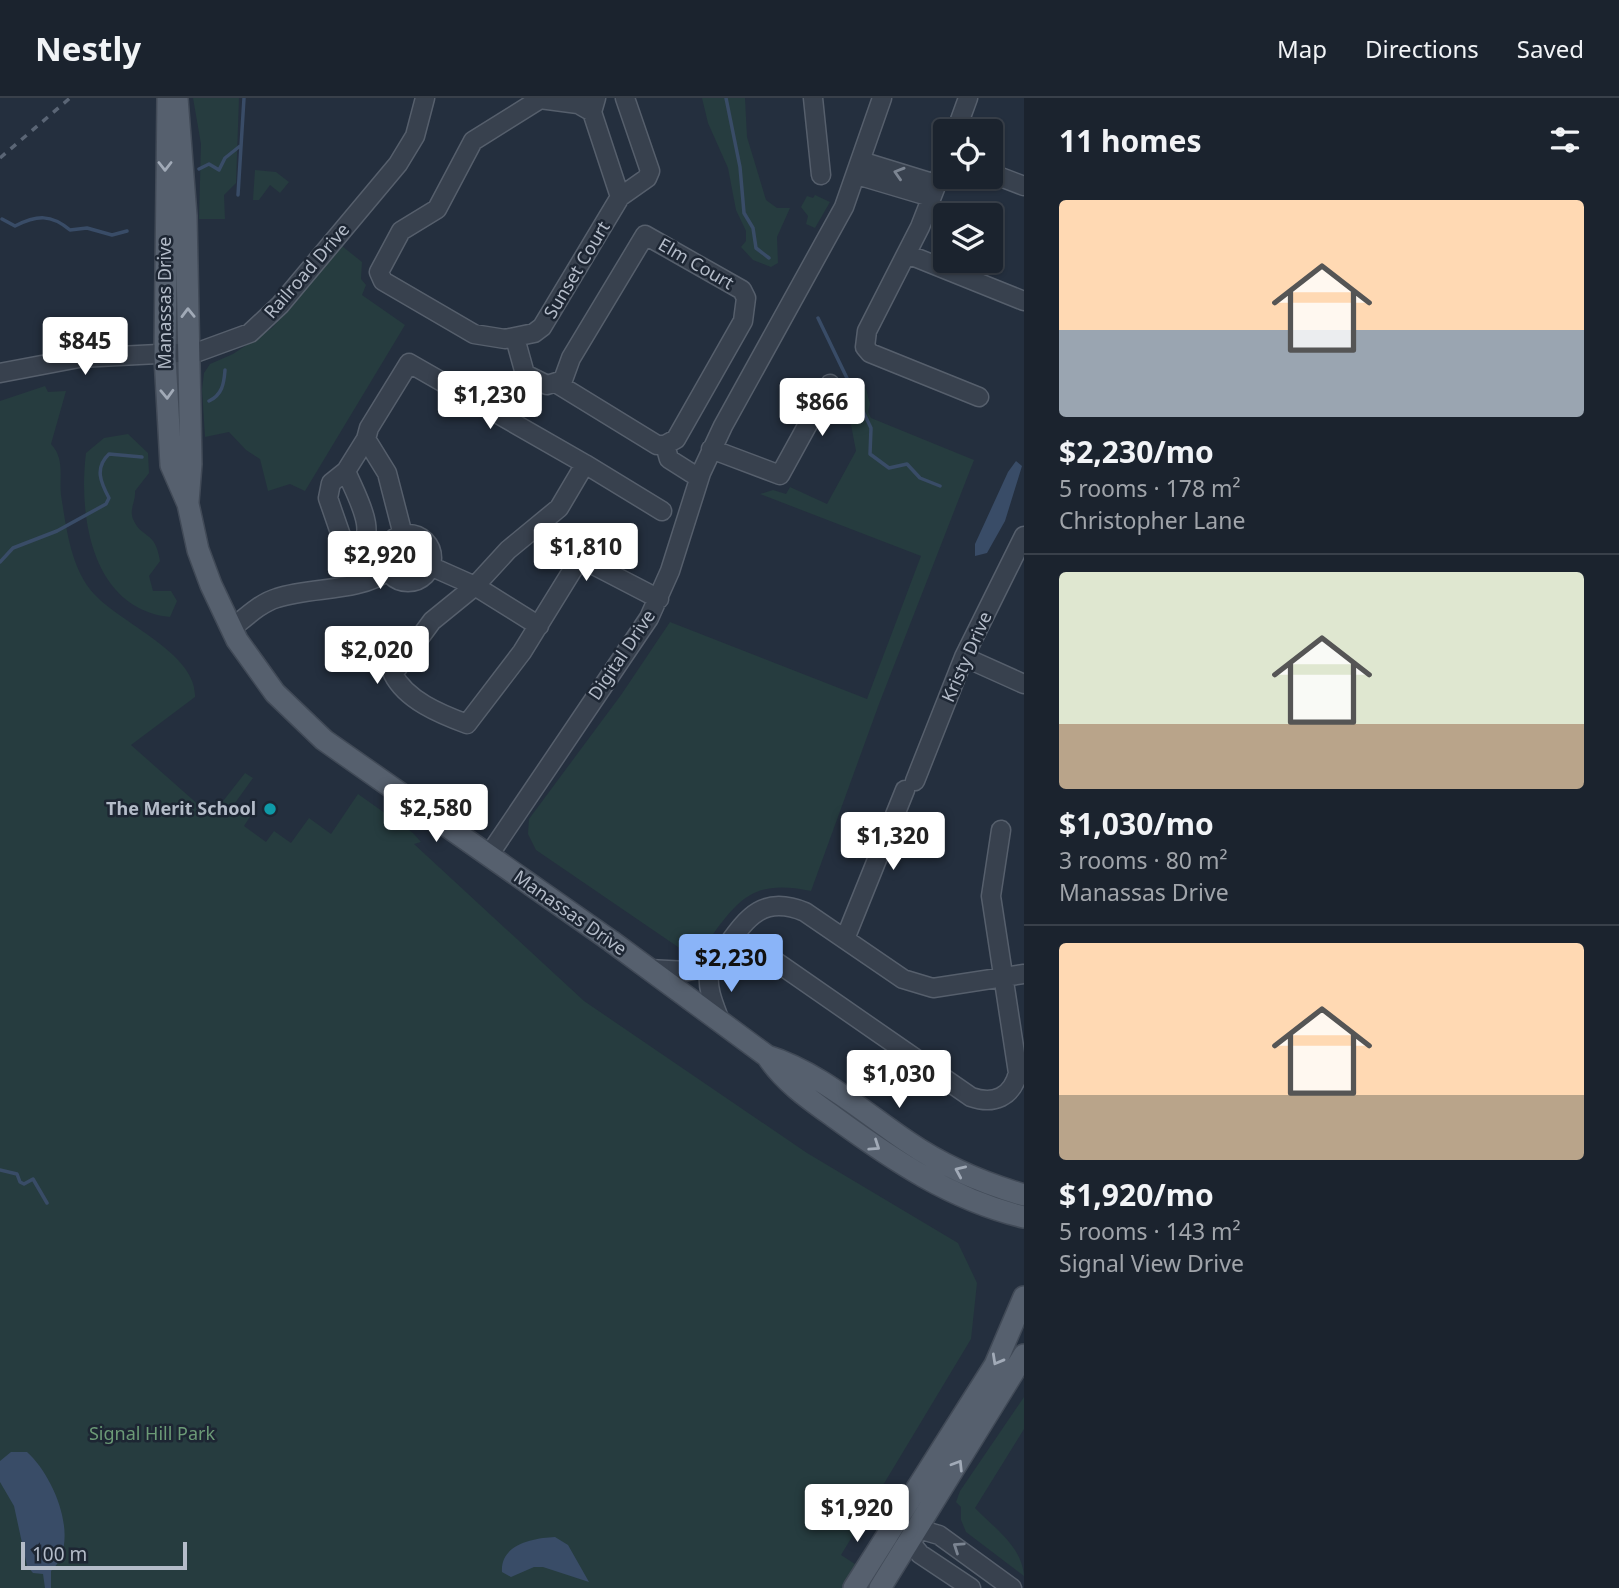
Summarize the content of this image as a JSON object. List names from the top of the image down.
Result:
{
  "streets": {
    "main road": ["Manassas Drive"],
    "street": [
      "Elm Court",
      "Sunset Court",
      "Railroad Drive",
      "Digital Drive",
      "Kristy Drive"
    ]
  },
  "crossings": [
    ["Railroad Drive", "Manassas Drive"],
    ["Manassas Drive", "Digital Drive"]
  ],
  "parks": ["Signal Hill Park"],
  "places": ["The Merit School"],
  "scale_bar": "100 m",
  "page": {
    "header": "Nestly",
    "nav": ["Map", "Directions", "Saved"],
    "heading": "11 homes",
    "list": [
      {
        "name": "$2,230/mo",
        "note": "5 rooms · 178 m² · Christopher Lane"
      },
      {
        "name": "$1,030/mo",
        "note": "3 rooms · 80 m² · Manassas Drive"
      },
      {
        "name": "$1,920/mo",
        "note": "5 rooms · 143 m² · Signal View Drive"
      }
    ],
    "price": [
      "$845",
      "$1,230",
      "$866",
      "$1,810",
      "$2,920",
      "$2,020",
      "$2,580",
      "$1,320",
      "$2,230",
      "$1,030",
      "$1,920"
    ],
    "scale": "100 m"
  }
}
